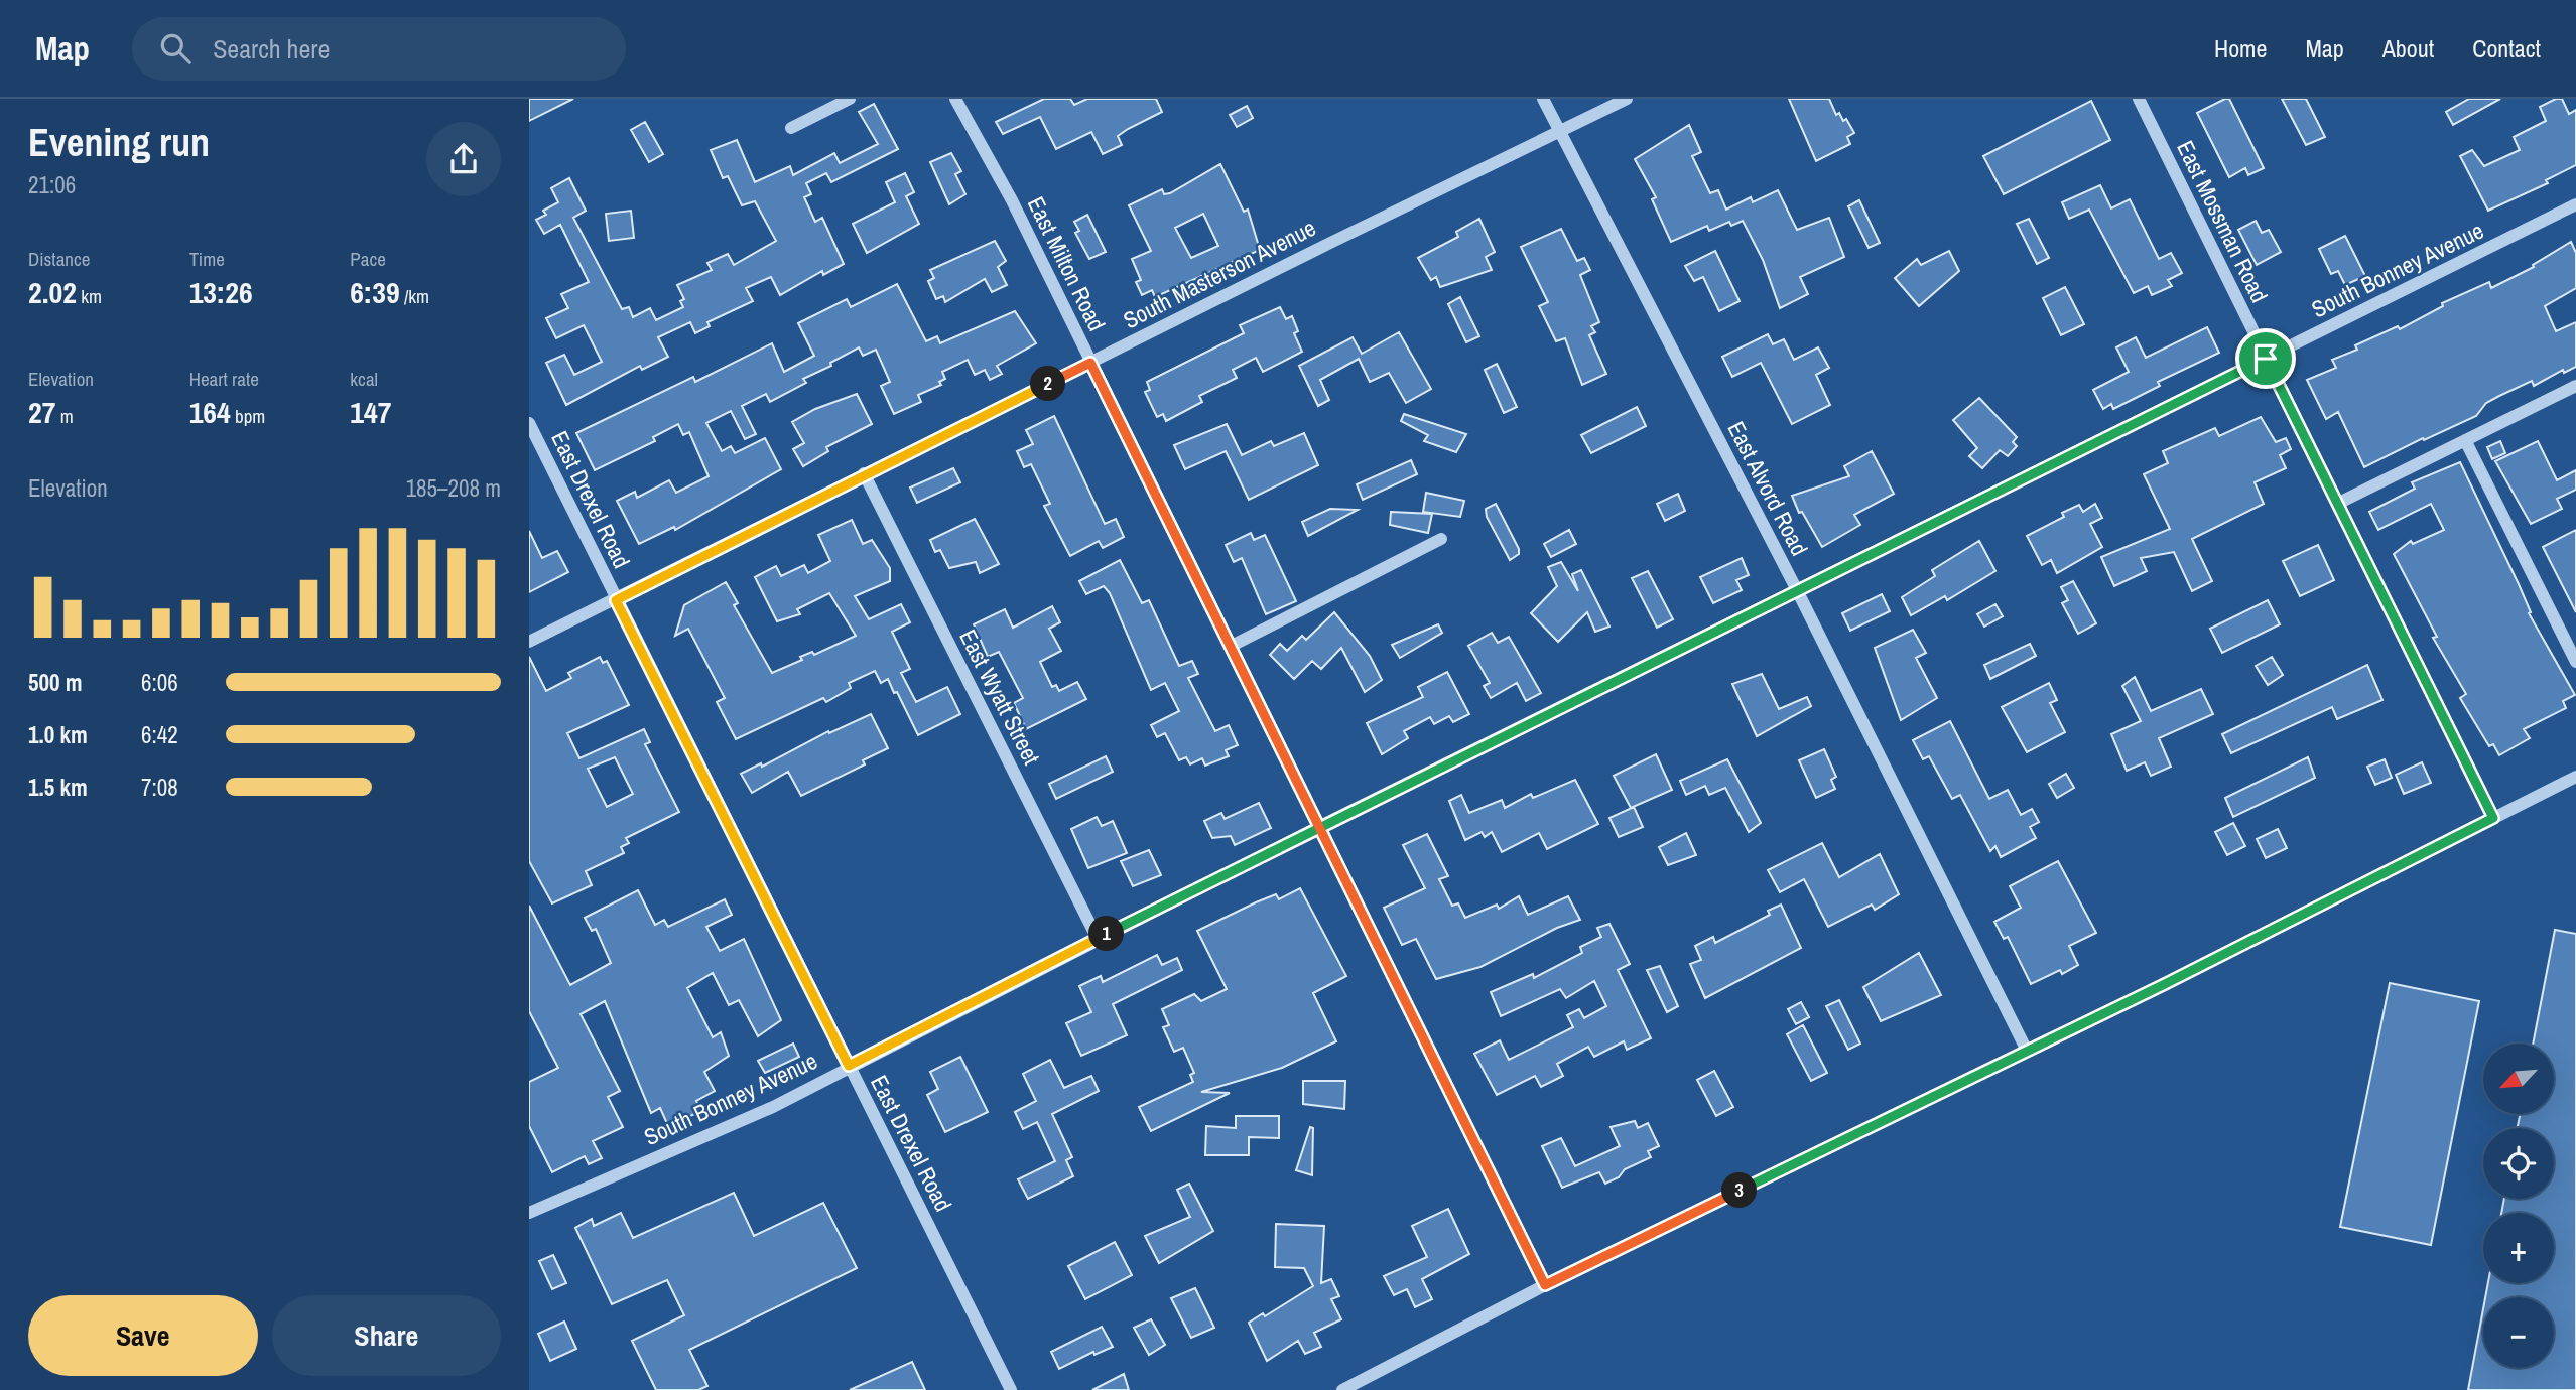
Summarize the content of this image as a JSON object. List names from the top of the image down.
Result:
{
  "streets": {
    "street": [
      "East Mossman Road",
      "East Milton Road",
      "South Bonney Avenue",
      "South Masterson Avenue",
      "East Alvord Road",
      "East Drexel Road",
      "East Wyatt Street"
    ]
  },
  "crossings": [
    ["East Mossman Road", "South Bonney Avenue"],
    ["East Milton Road", "South Bonney Avenue"],
    ["East Milton Road", "South Masterson Avenue"],
    ["South Bonney Avenue", "East Alvord Road"],
    ["South Bonney Avenue", "East Drexel Road"],
    ["South Bonney Avenue", "East Wyatt Street"],
    ["South Masterson Avenue", "East Alvord Road"],
    ["South Masterson Avenue", "East Drexel Road"],
    ["South Masterson Avenue", "East Wyatt Street"]
  ],
  "north": "bottom left",
  "page": {
    "header": "Map",
    "search": "Search here",
    "nav": [
      "Home",
      "Map",
      "About",
      "Contact"
    ],
    "heading": ["Evening run", "21:06"],
    "stats": [
      ["Distance", "2.02 km"],
      ["Time", "13:26"],
      ["Pace", "6:39 /km"],
      ["Elevation", "27 m"],
      ["Heart rate", "164 bpm"],
      ["kcal", "147"]
    ],
    "pins": ["2", "1", "3"],
    "chart": ["Elevation", "185–208 m"],
    "list": [
      {
        "name": "500 m",
        "note": "6:06"
      },
      {
        "name": "1.0 km",
        "note": "6:42"
      },
      {
        "name": "1.5 km",
        "note": "7:08"
      }
    ],
    "map_buttons": ["+", "−"],
    "buttons": ["Save", "Share"]
  }
}
